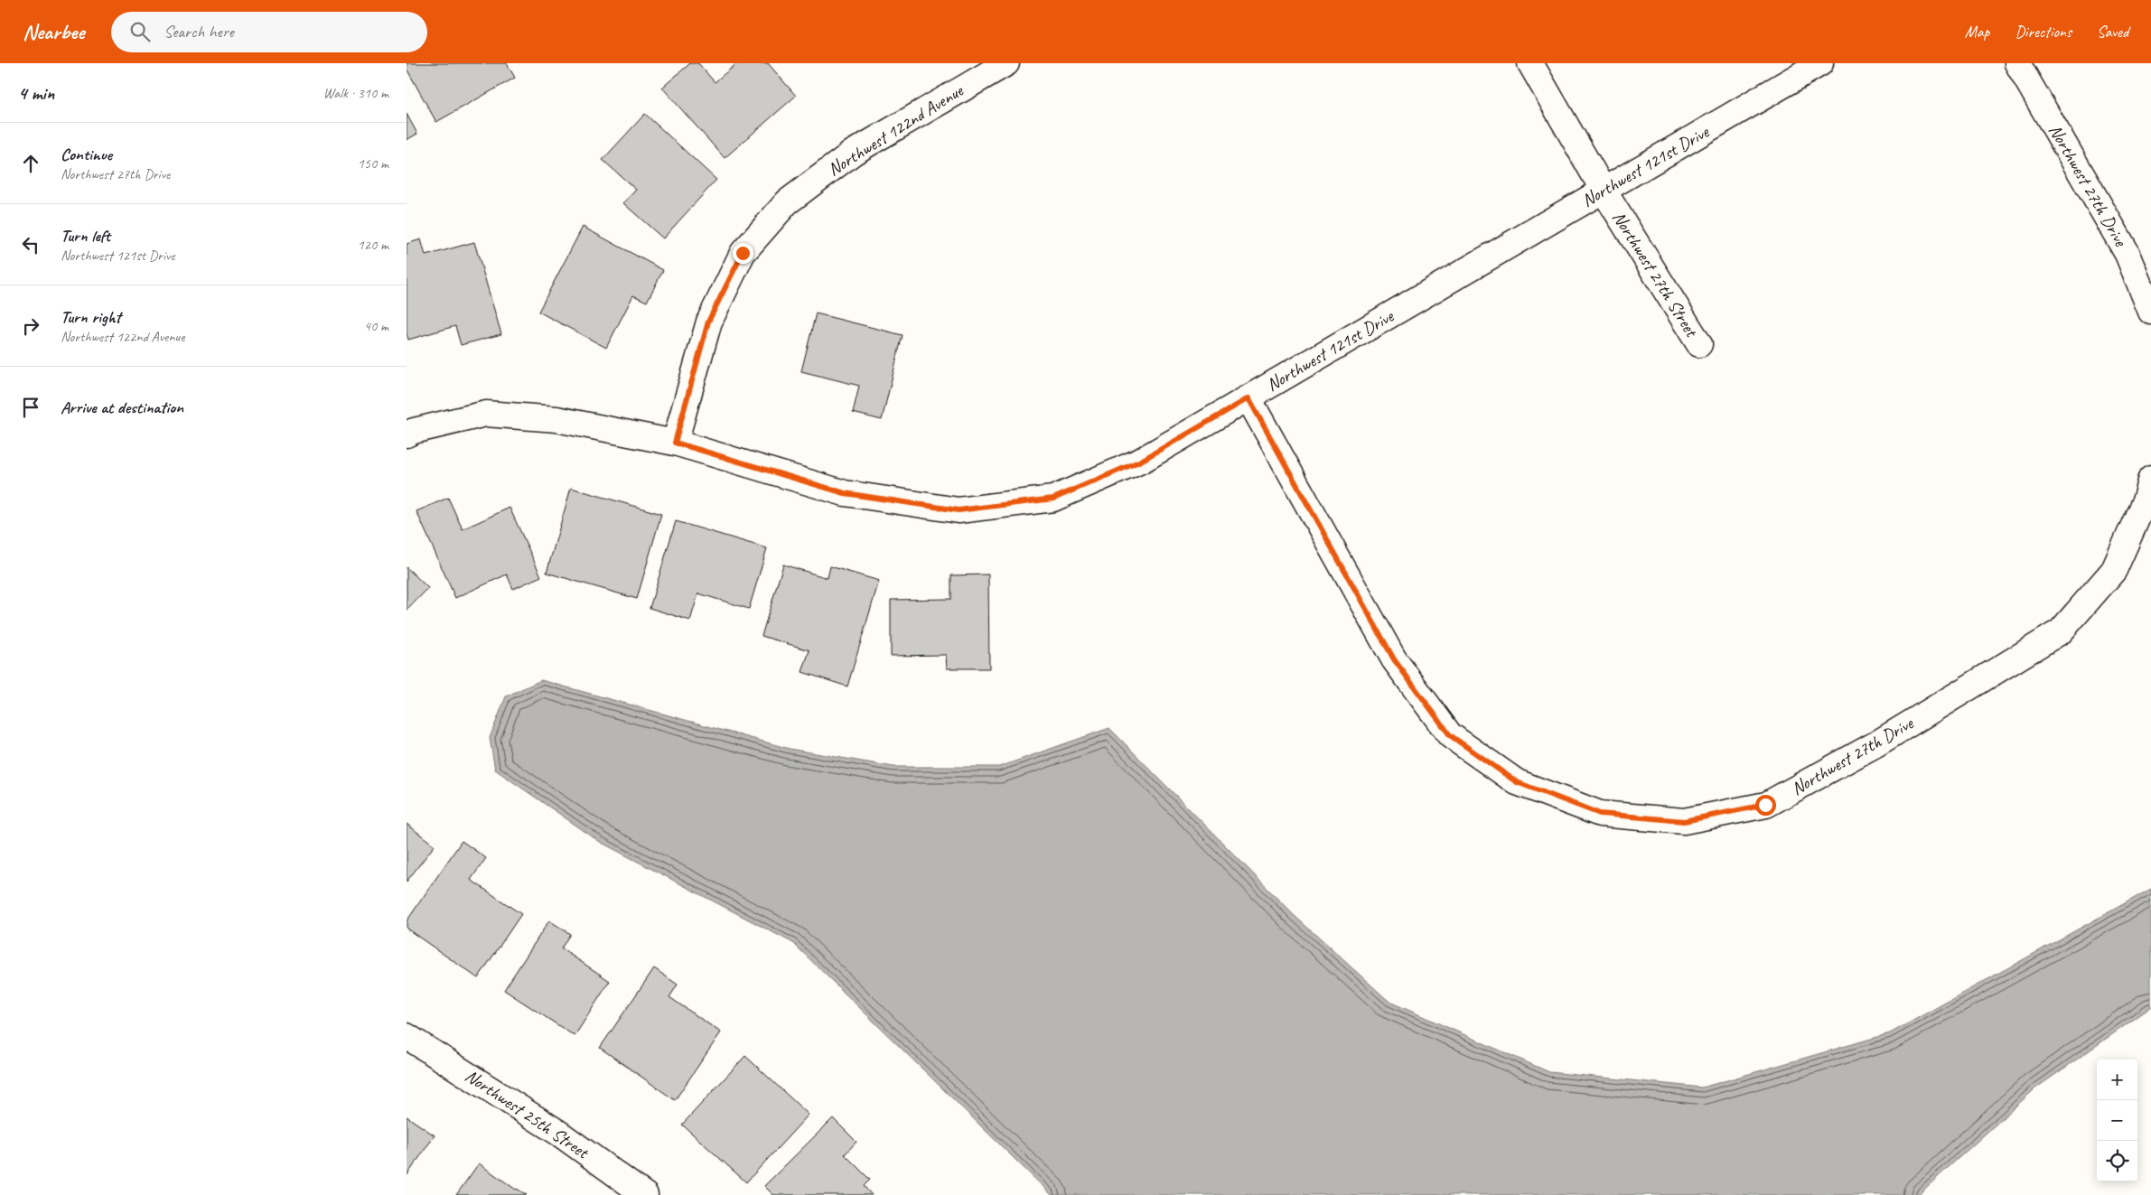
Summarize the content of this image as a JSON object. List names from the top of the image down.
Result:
{
  "streets": {
    "street": [
      "Northwest 122nd Avenue",
      "Northwest 121st Drive",
      "Northwest 27th Drive",
      "Northwest 27th Street",
      "Northwest 25th Street"
    ]
  },
  "crossings": [
    ["Northwest 122nd Avenue", "Northwest 121st Drive"],
    ["Northwest 121st Drive", "Northwest 27th Drive"],
    ["Northwest 121st Drive", "Northwest 27th Street"]
  ],
  "page": {
    "header": "Nearbee",
    "search": "Search here",
    "nav": ["Map", "Directions", "Saved"],
    "heading": ["4 min", "Walk · 310 m"],
    "list": [
      ["Continue", "Northwest 27th Drive", "150 m"],
      ["Turn left", "Northwest 121st Drive", "120 m"],
      ["Turn right", "Northwest 122nd Avenue", "40 m"],
      "Arrive at destination"
    ],
    "map_buttons": ["+", "−"]
  }
}
